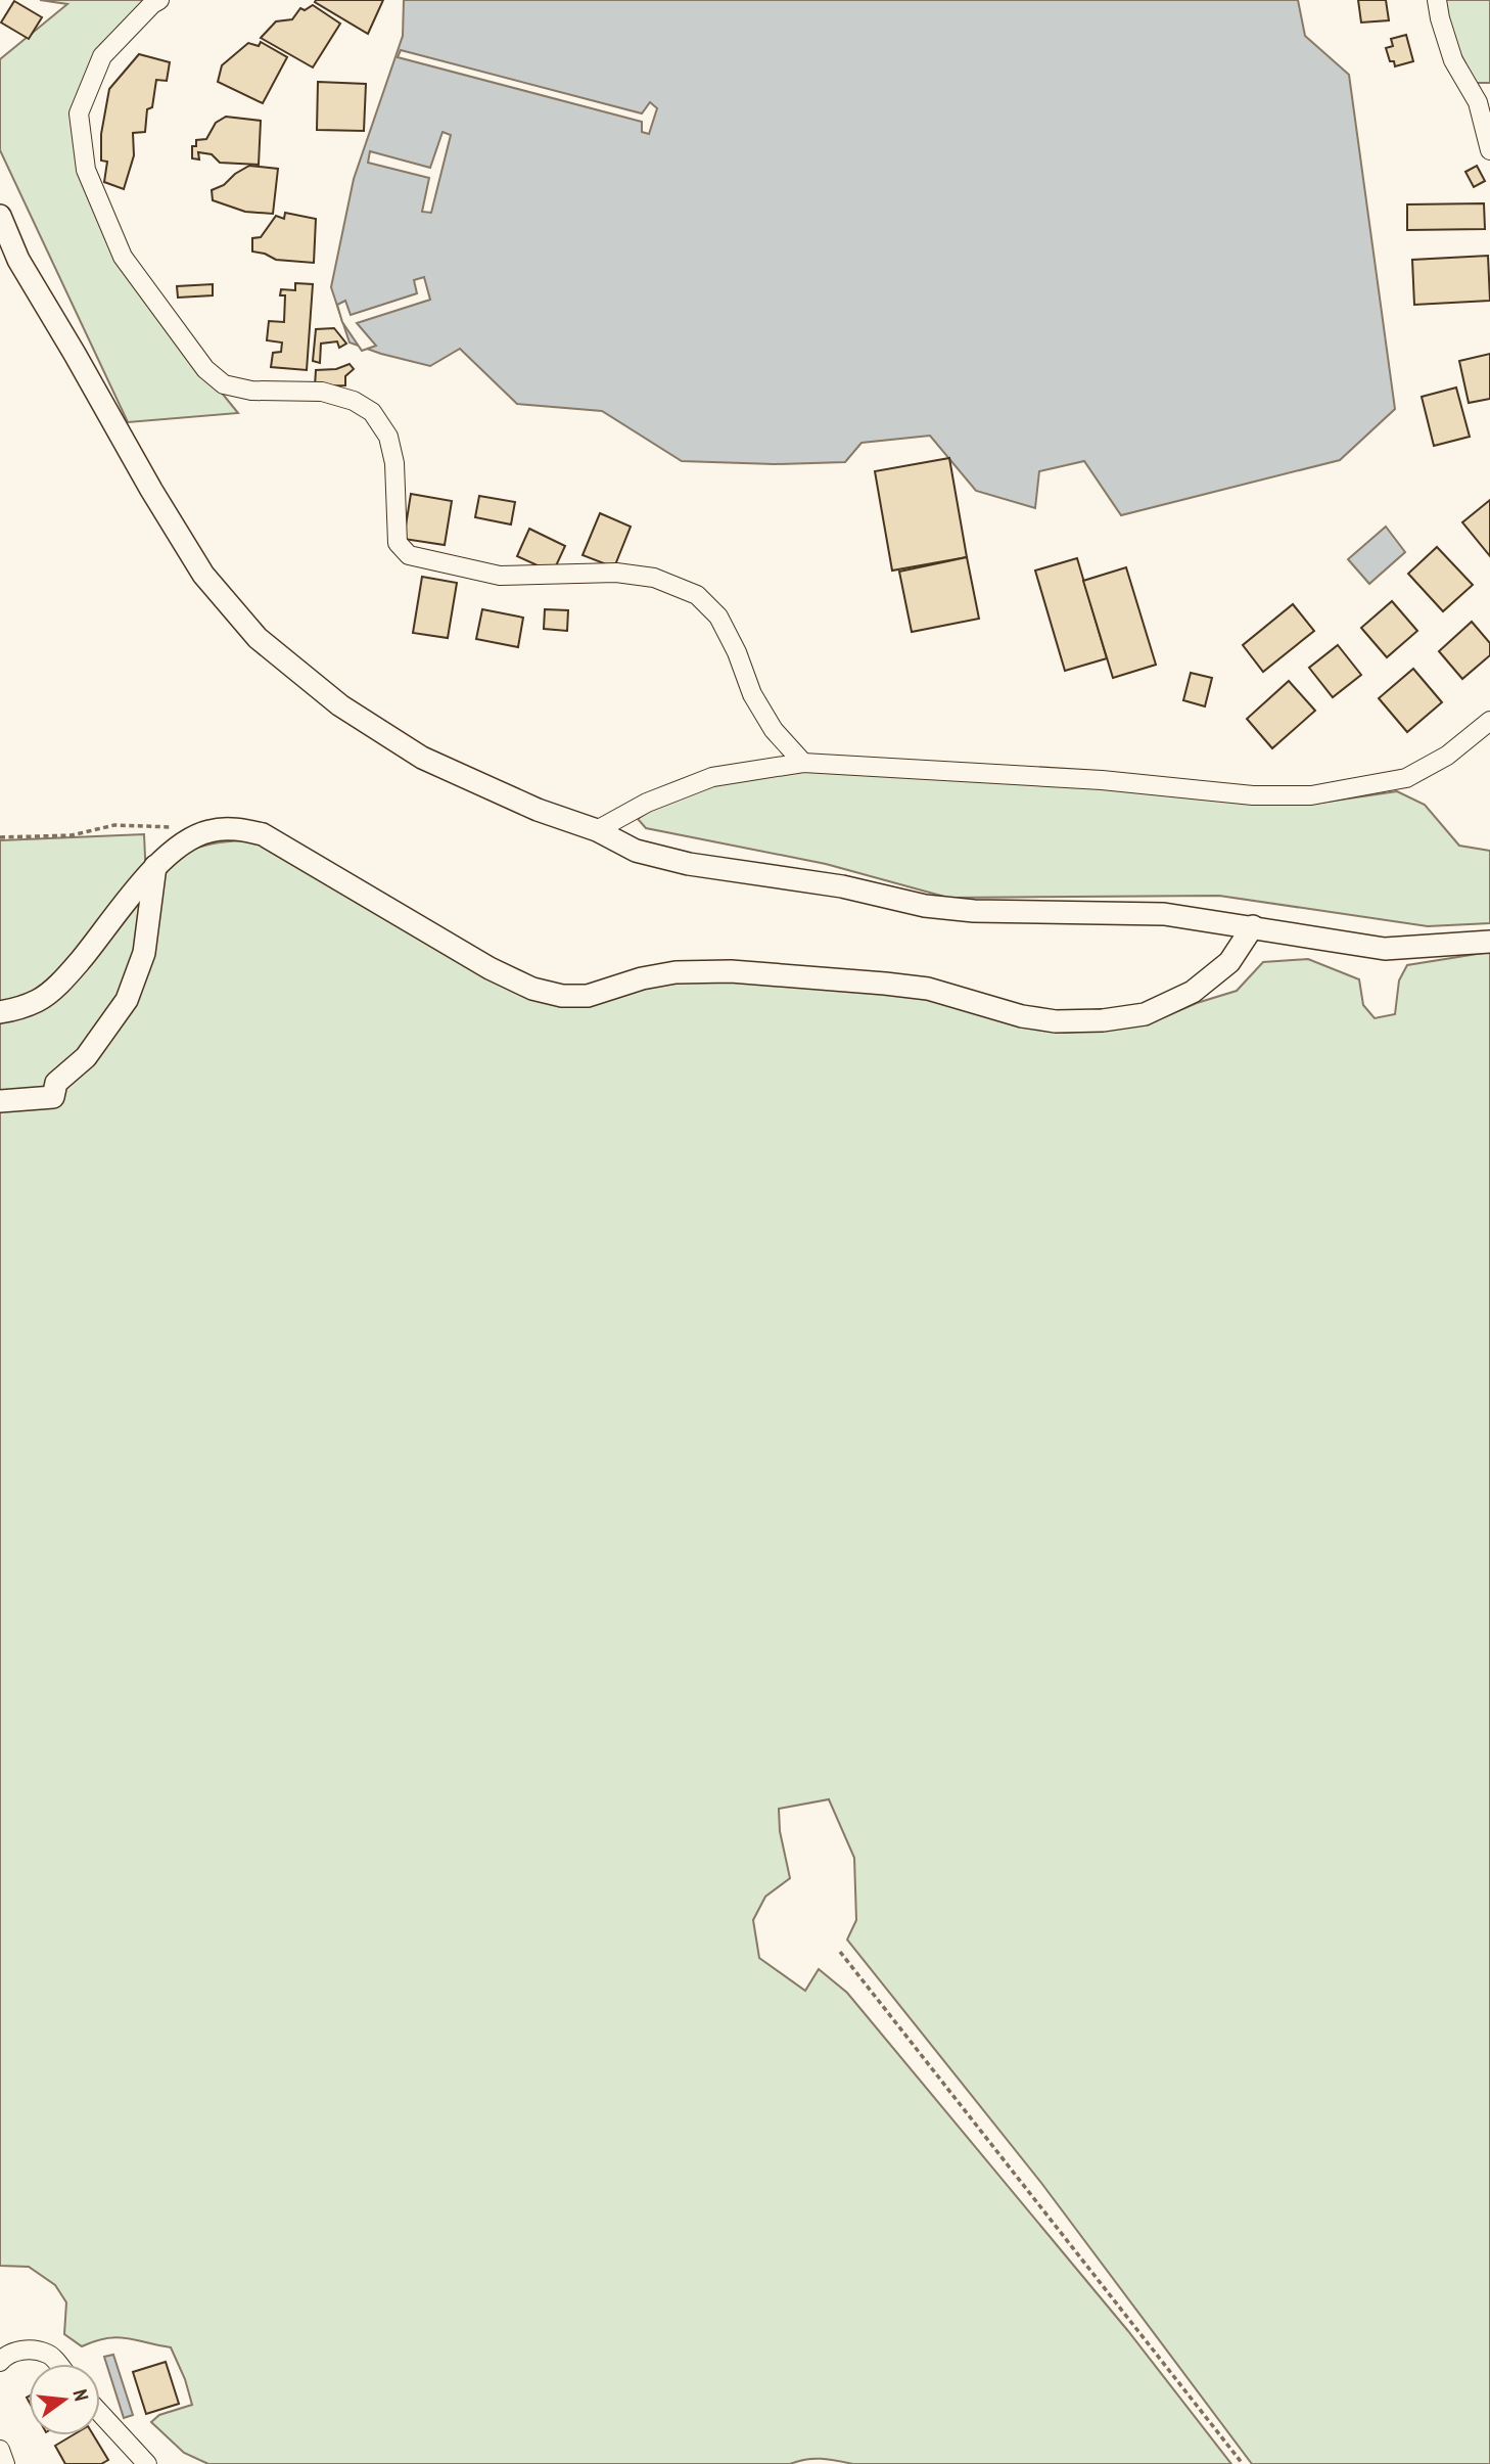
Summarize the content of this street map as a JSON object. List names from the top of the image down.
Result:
{
  "north": "right"
}
